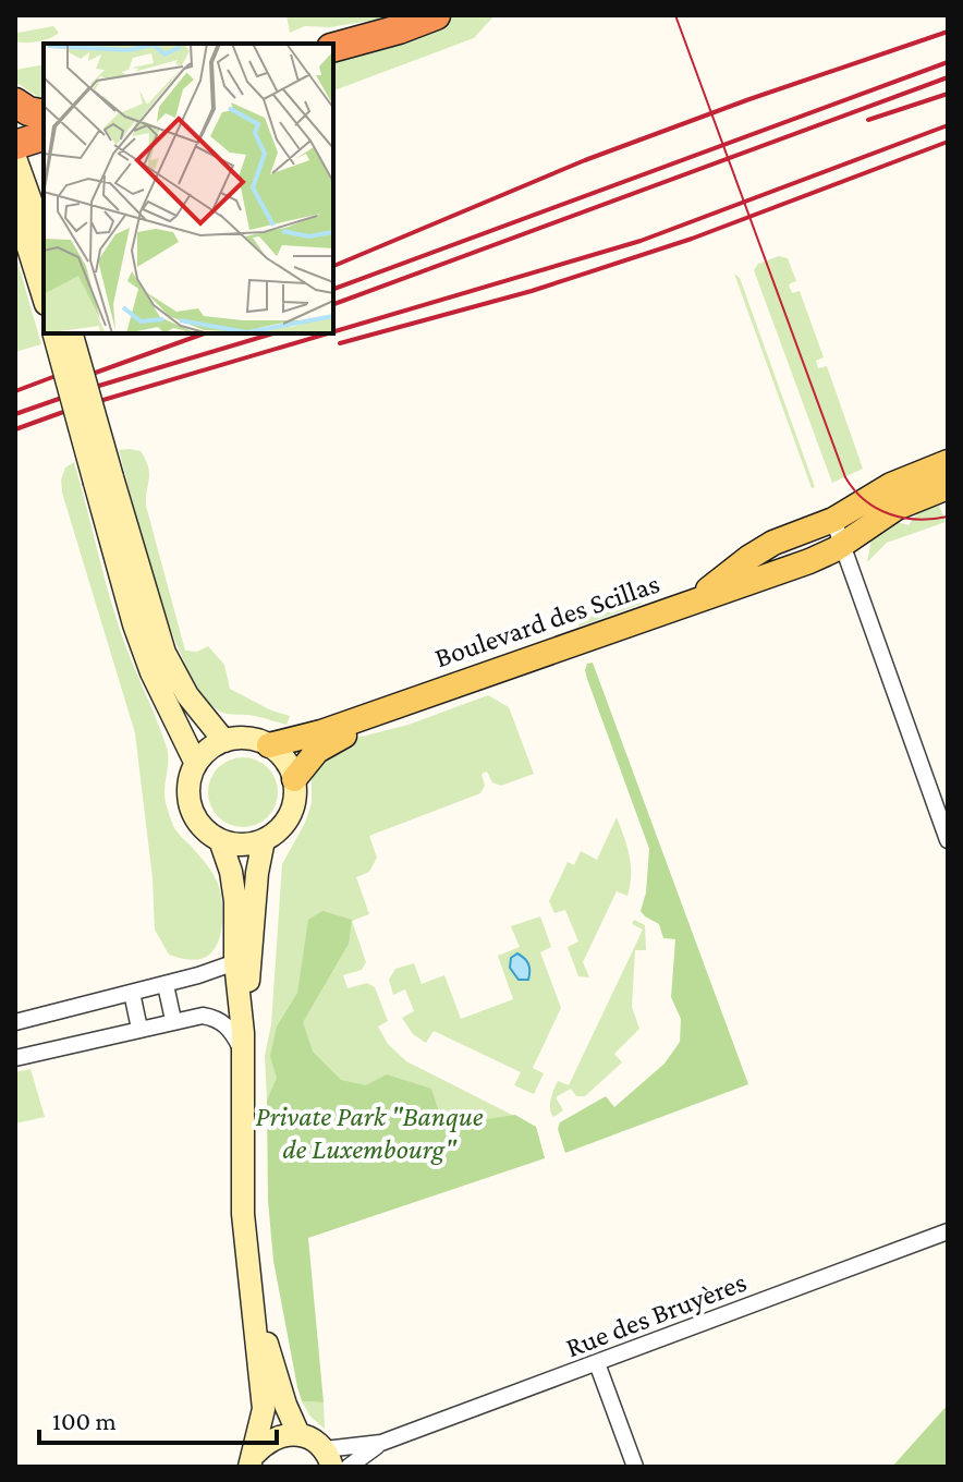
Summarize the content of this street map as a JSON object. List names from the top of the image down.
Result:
{
  "streets": {
    "main road": ["Boulevard des Scillas"],
    "street": ["Rue des Bruyères"]
  },
  "parks": ["Private Park \"Banque de Luxembourg\""],
  "scale_bar": "100 m"
}
